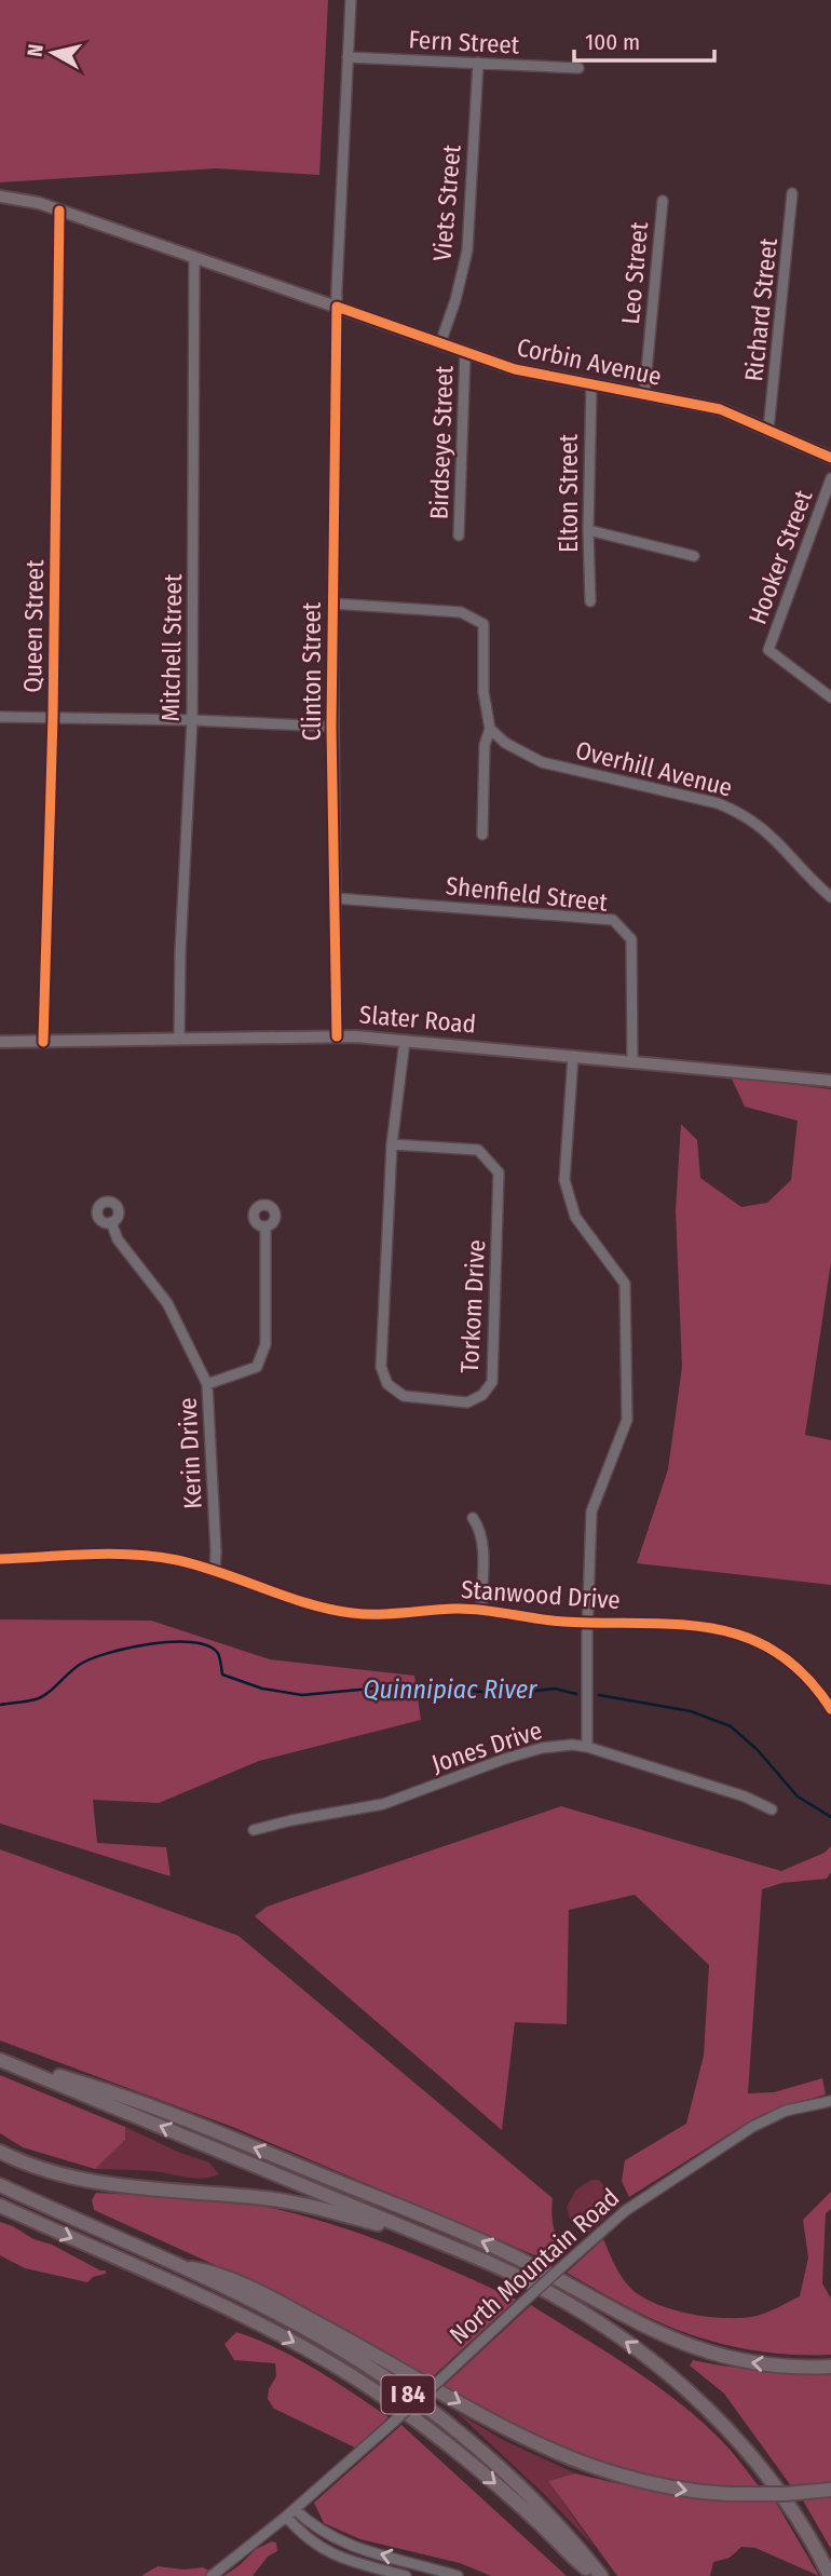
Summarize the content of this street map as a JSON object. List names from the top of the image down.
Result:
{
  "streets": {
    "highway": ["I 84"],
    "main road": ["Corbin Avenue", "Slater Road"],
    "street": [
      "Fern Street",
      "Viets Street",
      "Leo Street",
      "Richard Street",
      "Birdseye Street",
      "Elton Street",
      "Hooker Street",
      "Queen Street",
      "Mitchell Street",
      "Clinton Street",
      "Overhill Avenue",
      "Shenfield Street",
      "Torkom Drive",
      "Kerin Drive",
      "Stanwood Drive",
      "Jones Drive",
      "North Mountain Road"
    ]
  },
  "crossings": [
    ["Fern Street", "Viets Street"],
    ["Fern Street", "Clinton Street"],
    ["Viets Street", "Corbin Avenue"],
    ["Leo Street", "Corbin Avenue"],
    ["Richard Street", "Corbin Avenue"],
    ["Corbin Avenue", "Birdseye Street"],
    ["Corbin Avenue", "Elton Street"],
    ["Corbin Avenue", "Queen Street"],
    ["Corbin Avenue", "Mitchell Street"],
    ["Corbin Avenue", "Clinton Street"],
    ["Queen Street", "Slater Road"],
    ["Mitchell Street", "Slater Road"],
    ["Clinton Street", "Shenfield Street"],
    ["Clinton Street", "Slater Road"],
    ["Shenfield Street", "Slater Road"],
    ["Slater Road", "Torkom Drive"],
    ["Kerin Drive", "Stanwood Drive"]
  ],
  "water": ["Quinnipiac River"],
  "scale_bar": "100 m",
  "north": "left"
}
